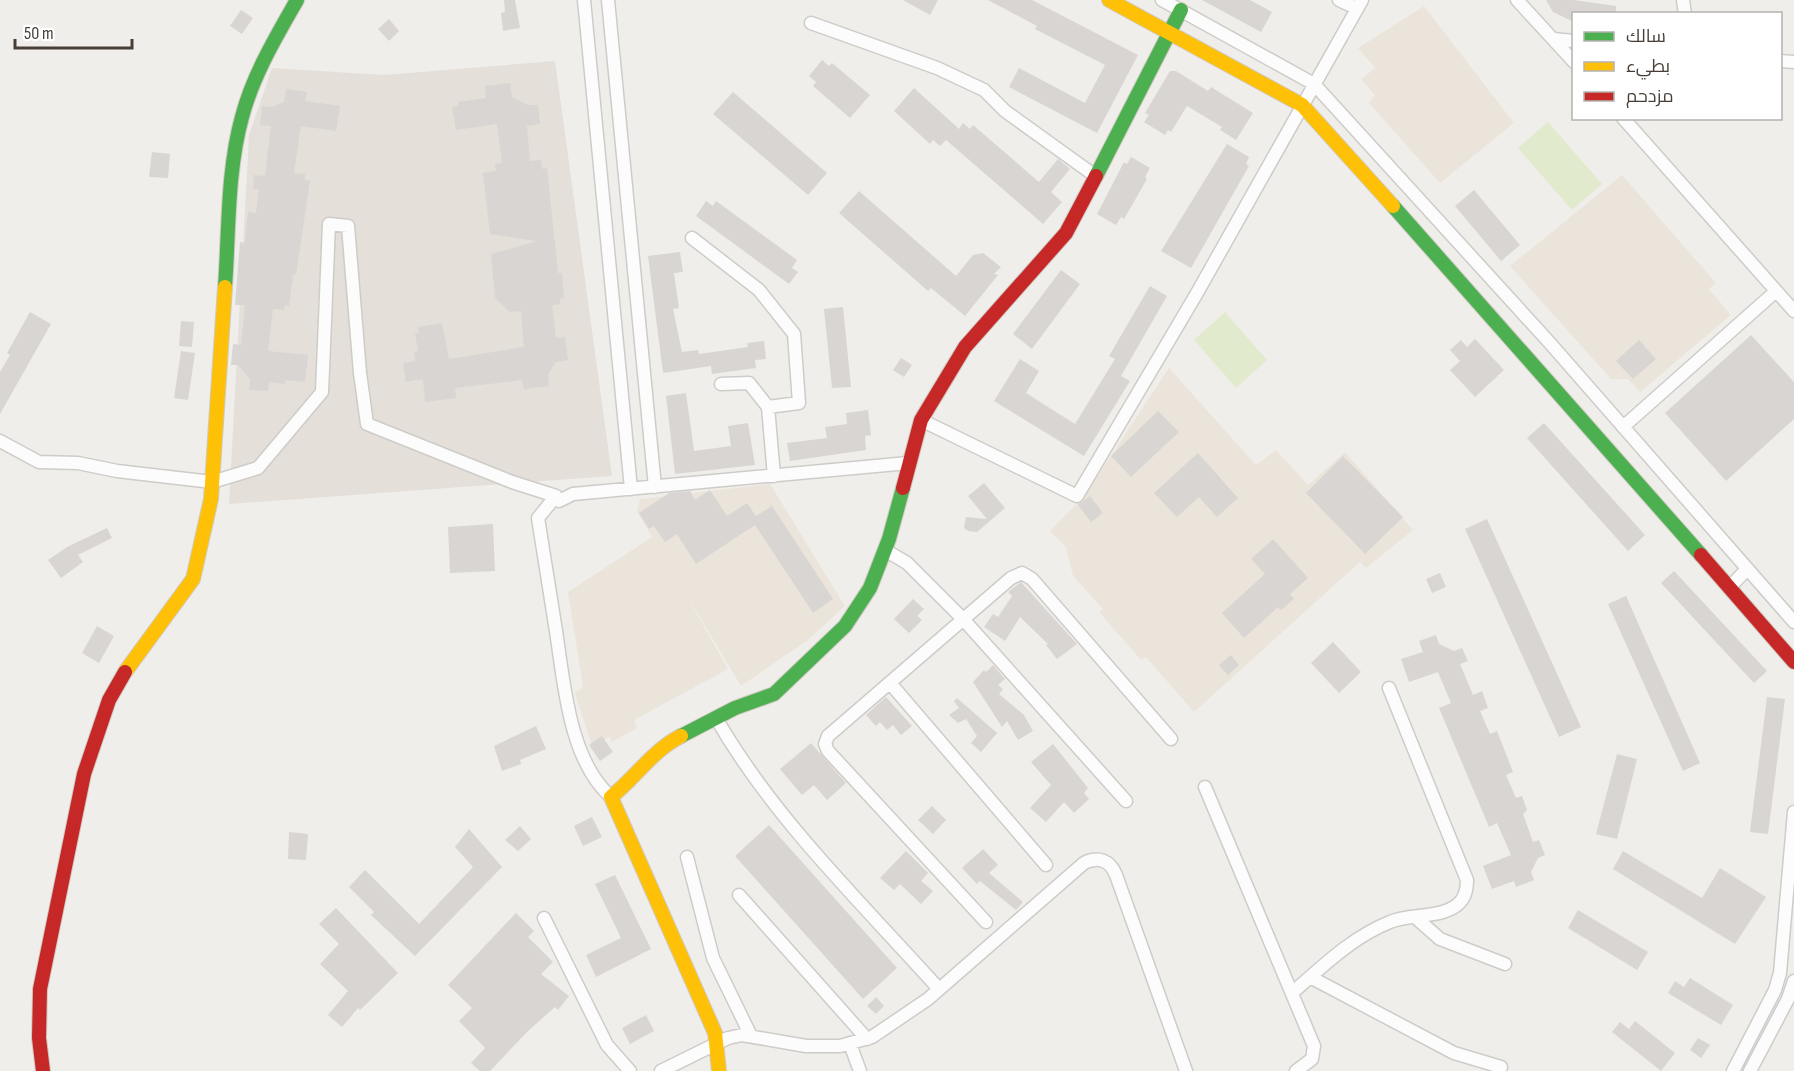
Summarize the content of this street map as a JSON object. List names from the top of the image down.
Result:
{
  "legend": ["سالك", "بطيء", "مزدحم"],
  "scale_bar": "50 m"
}
